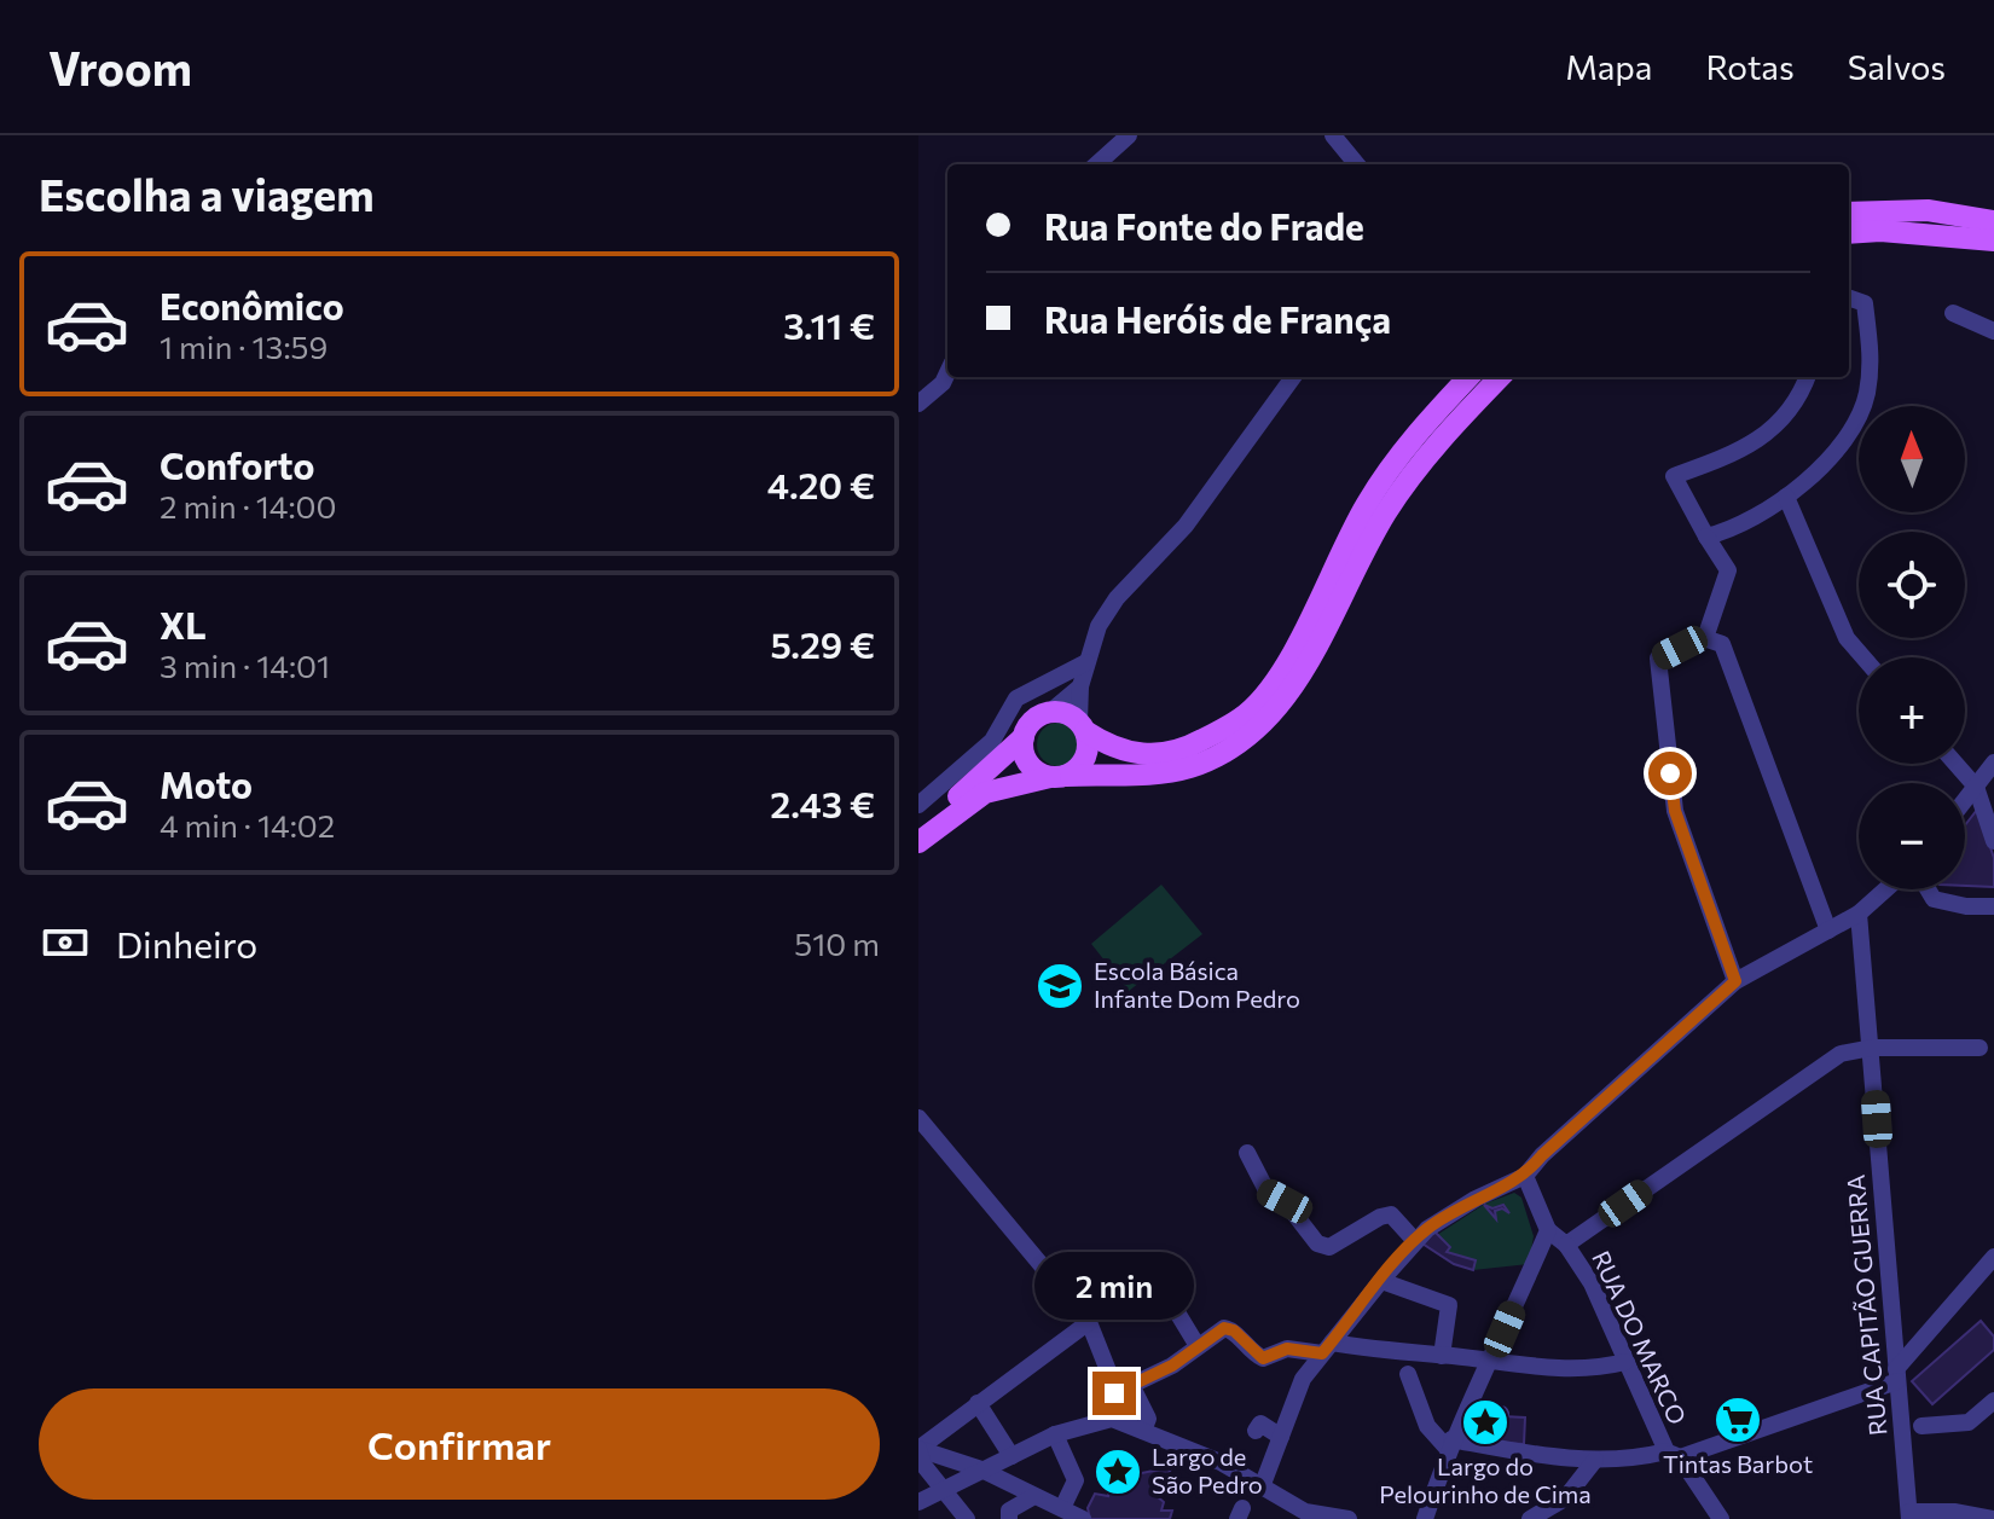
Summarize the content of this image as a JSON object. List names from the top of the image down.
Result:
{
  "streets": {
    "street": ["RUA CAPITÃO GUERRA", "RUA DO MARCO"]
  },
  "places": {
    "school or university": ["Escola Básica Infante Dom Pedro"],
    "supermarket": ["Tintas Barbot"],
    "place": ["Largo do Pelourinho de Cima", "Largo de São Pedro"]
  },
  "north": "top",
  "page": {
    "header": "Vroom",
    "nav": ["Mapa", "Rotas", "Salvos"],
    "heading": "Escolha a viagem",
    "banner": ["Rua Fonte do Frade", "Rua Heróis de França"],
    "list": [
      {
        "name": "Econômico",
        "note": "1 min · 13:59",
        "value": "3.11 €"
      },
      {
        "name": "Conforto",
        "note": "2 min · 14:00",
        "value": "4.20 €"
      },
      {
        "name": "XL",
        "note": "3 min · 14:01",
        "value": "5.29 €"
      },
      {
        "name": "Moto",
        "note": "4 min · 14:02",
        "value": "2.43 €"
      }
    ],
    "map_buttons": ["+", "−"],
    "pay": ["Dinheiro", "510 m"],
    "bubble": "2 min",
    "buttons": "Confirmar"
  }
}
